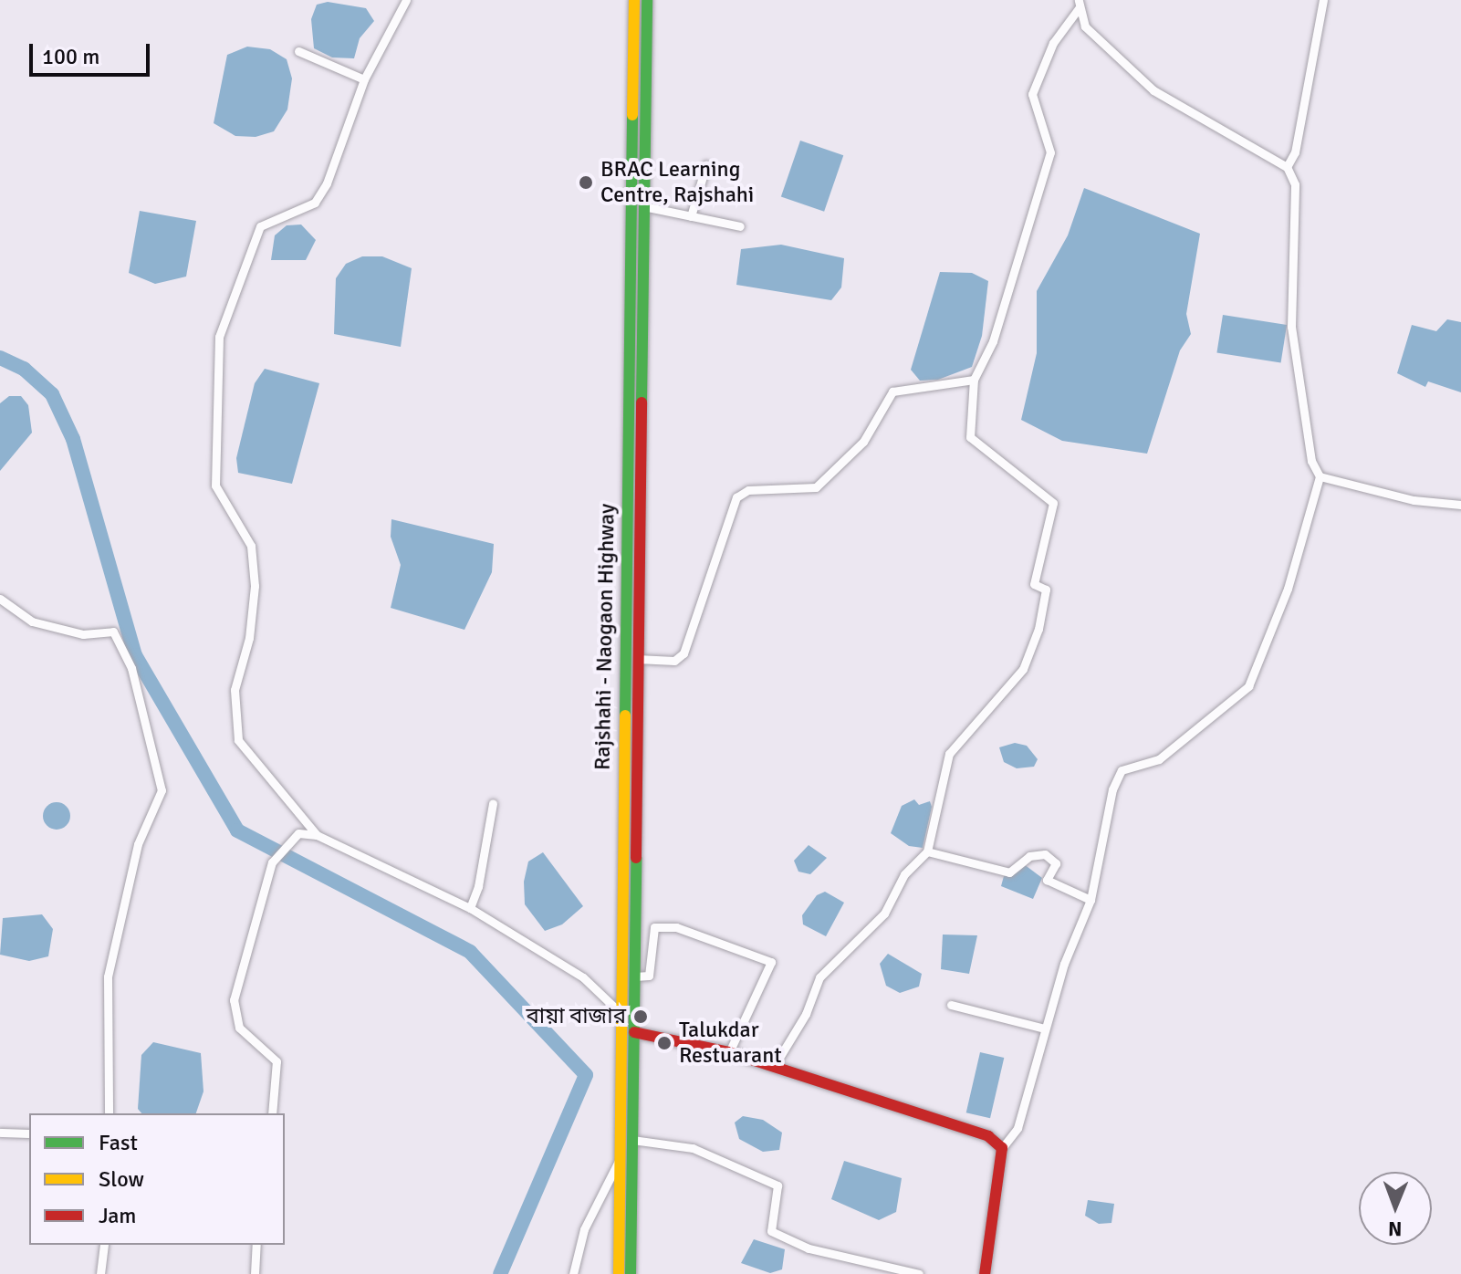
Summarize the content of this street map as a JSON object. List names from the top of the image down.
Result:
{
  "streets": {
    "main road": ["Rajshahi - Naogaon Highway"]
  },
  "places": ["BRAC Learning Centre, Rajshahi", "বায়া বাজার", "Talukdar Restuarant"],
  "legend": ["Fast", "Slow", "Jam"],
  "scale_bar": "100 m",
  "north": "bottom"
}
